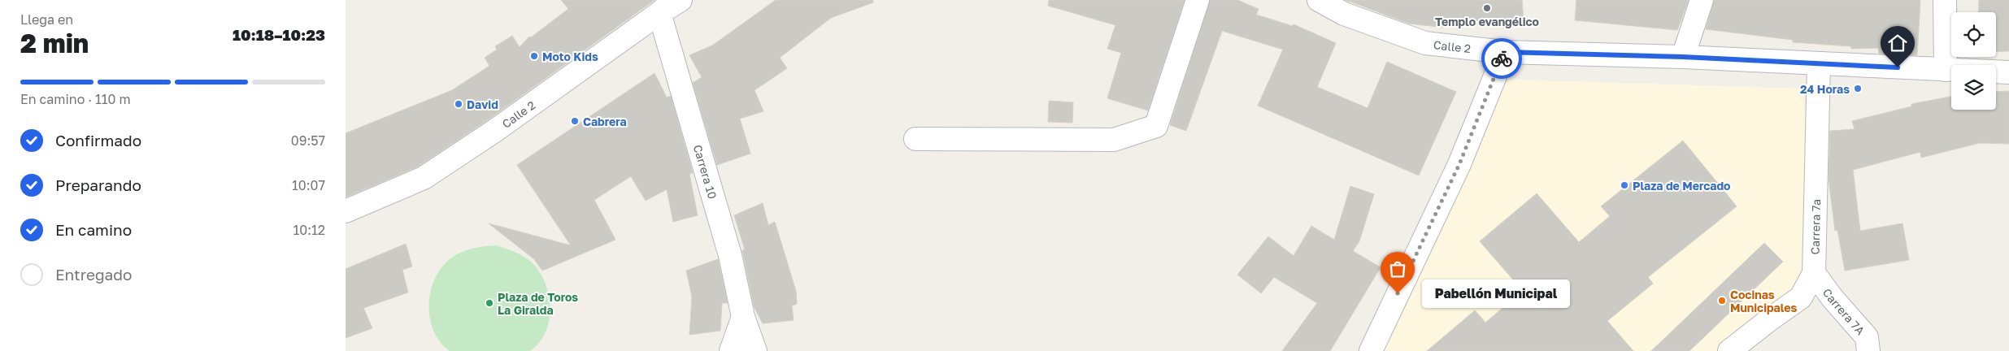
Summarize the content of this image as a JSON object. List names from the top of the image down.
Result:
{
  "streets": {
    "street": [
      "Calle 2",
      "Carrera 10",
      "Carrera 7a",
      "Carrera 7A"
    ]
  },
  "crossings": [
    ["Calle 2", "Carrera 10"],
    ["Calle 2", "Carrera 7a"],
    ["Carrera 7a", "Carrera 7A"]
  ],
  "places": [
    "Templo evangélico",
    "Moto Kids",
    "24 Horas",
    "David",
    "Cabrera",
    "Plaza de Mercado",
    "Pabellón Municipal",
    "Cocinas Municipales",
    "Plaza de Toros La Giralda"
  ],
  "page": {
    "heading": ["2 min", "Llega en", "10:18–10:23"],
    "bar": "En camino · 110 m",
    "list": [
      ["Confirmado", "09:57"],
      ["Preparando", "10:07"],
      ["En camino", "10:12"],
      "Entregado"
    ],
    "bubble": "Pabellón Municipal"
  }
}
